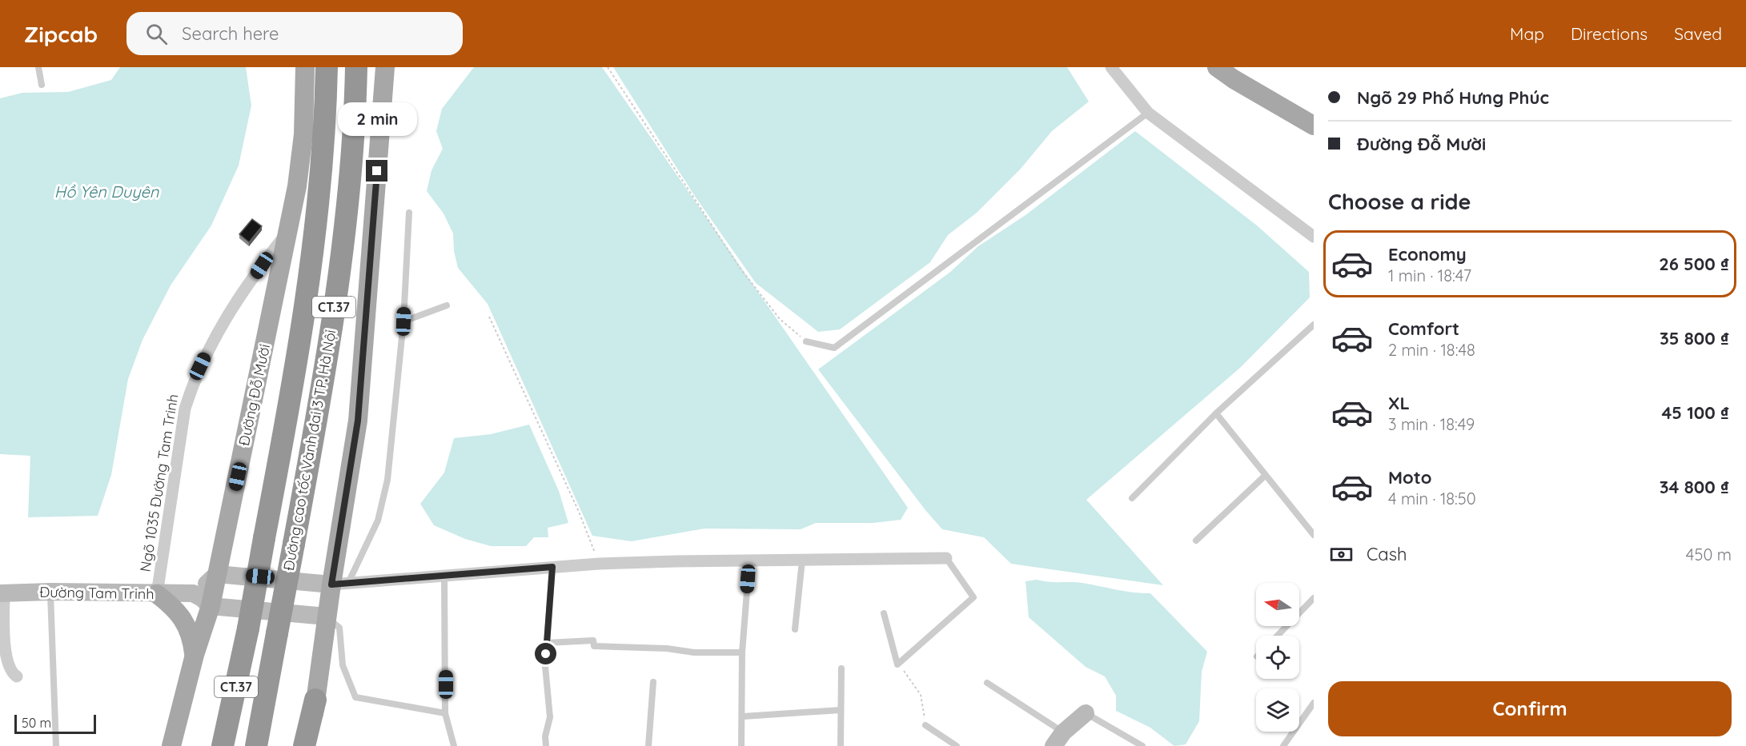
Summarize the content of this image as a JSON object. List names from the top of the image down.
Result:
{
  "streets": {
    "highway": ["CT.37", "Đường cao tốc Vành đai 3 TP. Hà Nội"],
    "main road": ["Đường Đỗ Mười", "Đường Tam Trinh"],
    "street": ["Ngõ 1035 Đường Tam Trinh"]
  },
  "crossings": [
    ["Đường Đỗ Mười", "Ngõ 1035 Đường Tam Trinh"],
    ["Ngõ 1035 Đường Tam Trinh", "Đường Tam Trinh"]
  ],
  "water": ["Hồ Yên Duyên"],
  "scale_bar": "50 m",
  "north": "left",
  "page": {
    "header": "Zipcab",
    "search": "Search here",
    "nav": ["Map", "Directions", "Saved"],
    "banner": ["Ngõ 29 Phố Hưng Phúc", "Đường Đỗ Mười"],
    "bubble": "2 min",
    "heading": "Choose a ride",
    "list": [
      {
        "name": "Economy",
        "note": "1 min · 18:47",
        "value": "26 500 ₫"
      },
      {
        "name": "Comfort",
        "note": "2 min · 18:48",
        "value": "35 800 ₫"
      },
      {
        "name": "XL",
        "note": "3 min · 18:49",
        "value": "45 100 ₫"
      },
      {
        "name": "Moto",
        "note": "4 min · 18:50",
        "value": "34 800 ₫"
      }
    ],
    "pay": ["Cash", "450 m"],
    "buttons": "Confirm",
    "scale": "50 m"
  }
}
